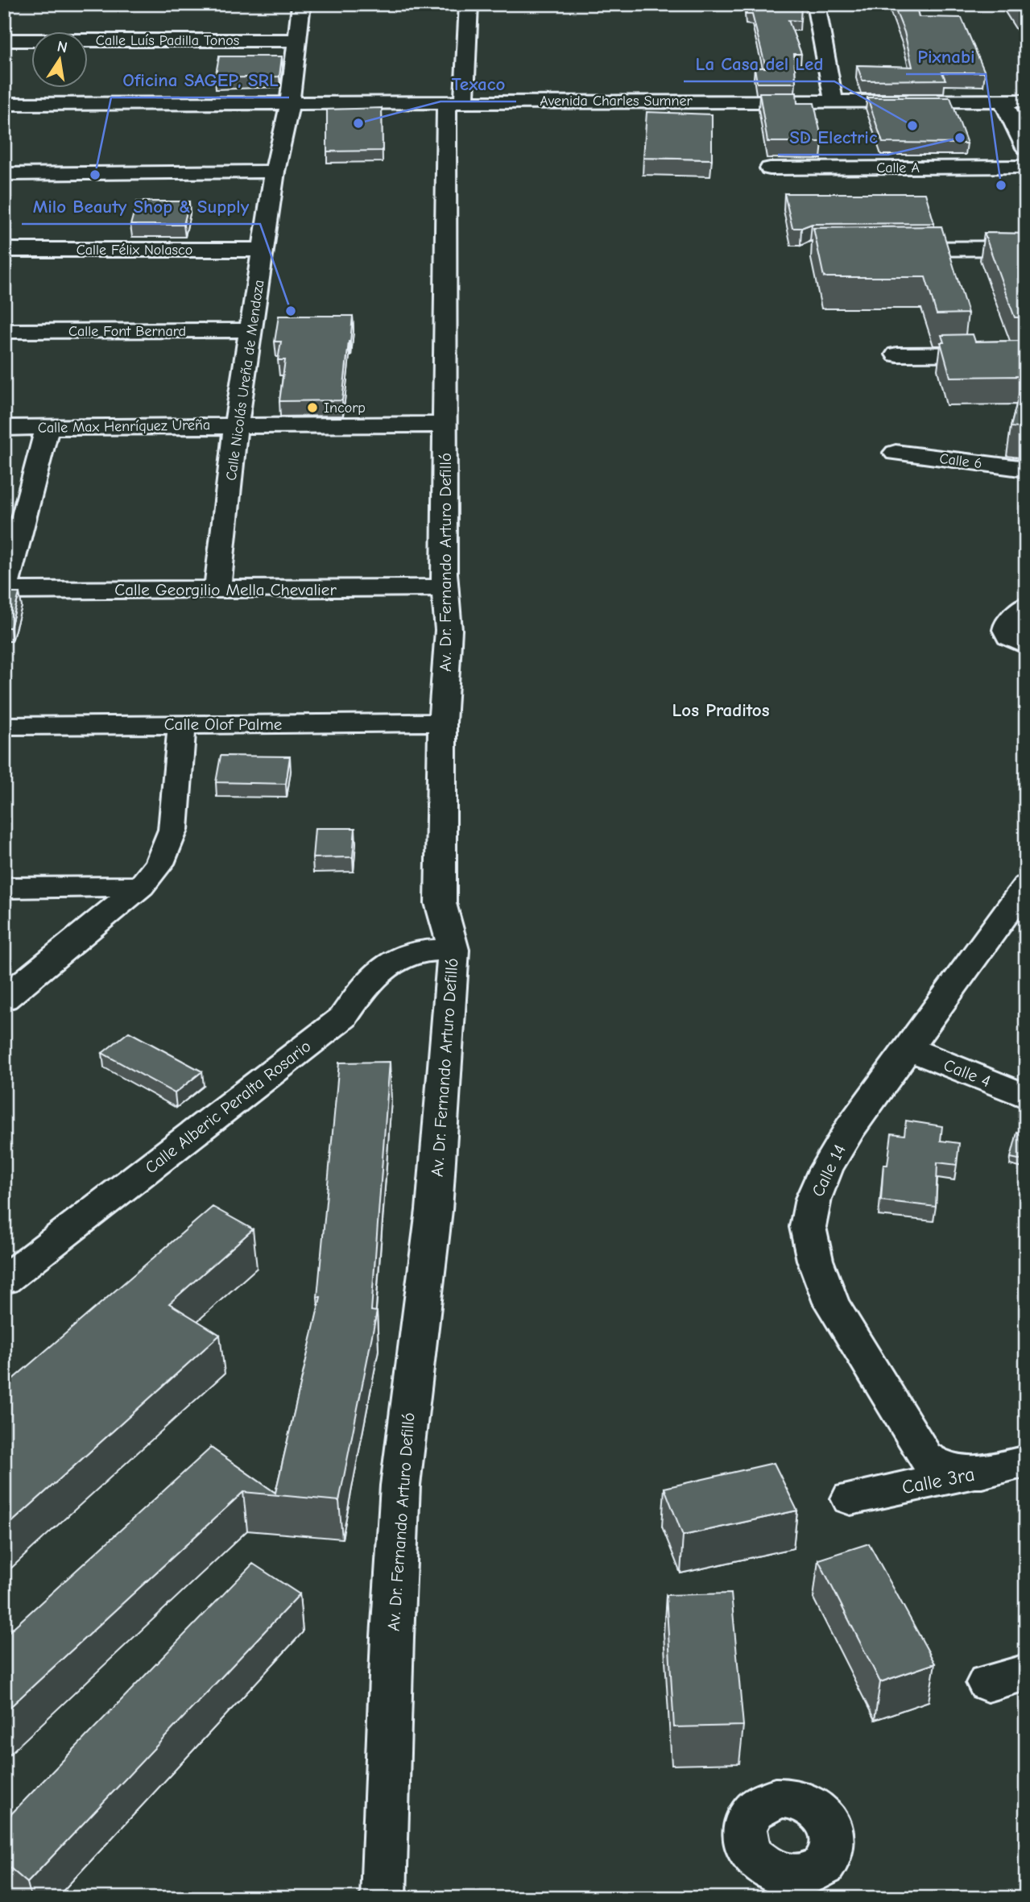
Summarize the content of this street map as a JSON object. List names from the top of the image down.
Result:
{
  "streets": {
    "street": [
      "Calle Luís Padilla Tonos",
      "Avenida Charles Sumner",
      "Calle A",
      "Calle Félix Nolasco",
      "Calle Font Bernard",
      "Calle Nicolás Ureña de Mendoza",
      "Calle Max Henríquez Ureña",
      "Calle 6",
      "Av. Dr. Fernando Arturo Defilló",
      "Calle Georgilio Mella Chevalier",
      "Calle Olof Palme",
      "Calle 4",
      "Calle Alberic Peralta Rosario",
      "Calle 14",
      "Calle 3ra"
    ]
  },
  "crossings": [
    ["Calle Luís Padilla Tonos", "Calle Nicolás Ureña de Mendoza"],
    ["Avenida Charles Sumner", "Calle Nicolás Ureña de Mendoza"],
    ["Avenida Charles Sumner", "Av. Dr. Fernando Arturo Defilló"],
    ["Calle Félix Nolasco", "Calle Nicolás Ureña de Mendoza"],
    ["Calle Font Bernard", "Calle Nicolás Ureña de Mendoza"],
    ["Calle Nicolás Ureña de Mendoza", "Calle Max Henríquez Ureña"],
    ["Calle Nicolás Ureña de Mendoza", "Calle Georgilio Mella Chevalier"],
    ["Calle Max Henríquez Ureña", "Av. Dr. Fernando Arturo Defilló"],
    ["Av. Dr. Fernando Arturo Defilló", "Calle Georgilio Mella Chevalier"],
    ["Av. Dr. Fernando Arturo Defilló", "Calle Olof Palme"],
    ["Av. Dr. Fernando Arturo Defilló", "Calle Alberic Peralta Rosario"],
    ["Calle 4", "Calle 14"],
    ["Calle 14", "Calle 3ra"]
  ],
  "districts": ["Los Praditos"],
  "places": [
    "Texaco",
    "La Casa del Led",
    "SD Electric",
    "Oficina SAGEP, SRL",
    "Pixnabi",
    "Milo Beauty Shop & Supply",
    "Incorp"
  ],
  "north": "top"
}
